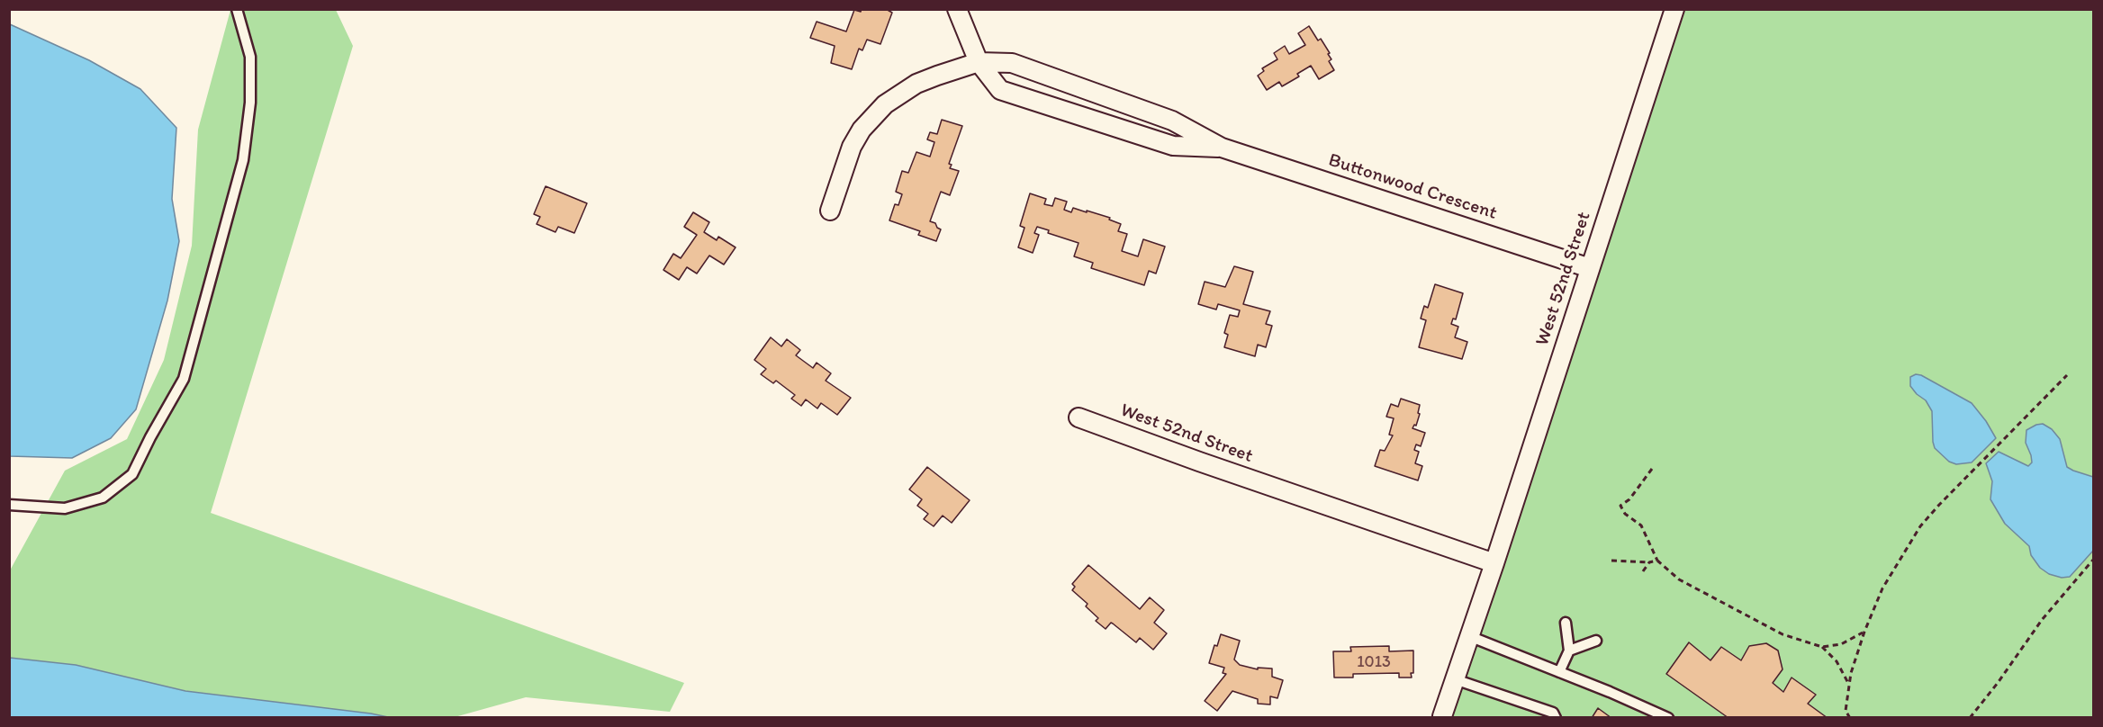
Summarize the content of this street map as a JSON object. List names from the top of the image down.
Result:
{
  "streets": {
    "street": ["Buttonwood Crescent", "West 52nd Street"]
  },
  "crossings": [
    ["Buttonwood Crescent", "West 52nd Street"]
  ],
  "house_numbers": ["1013"]
}
